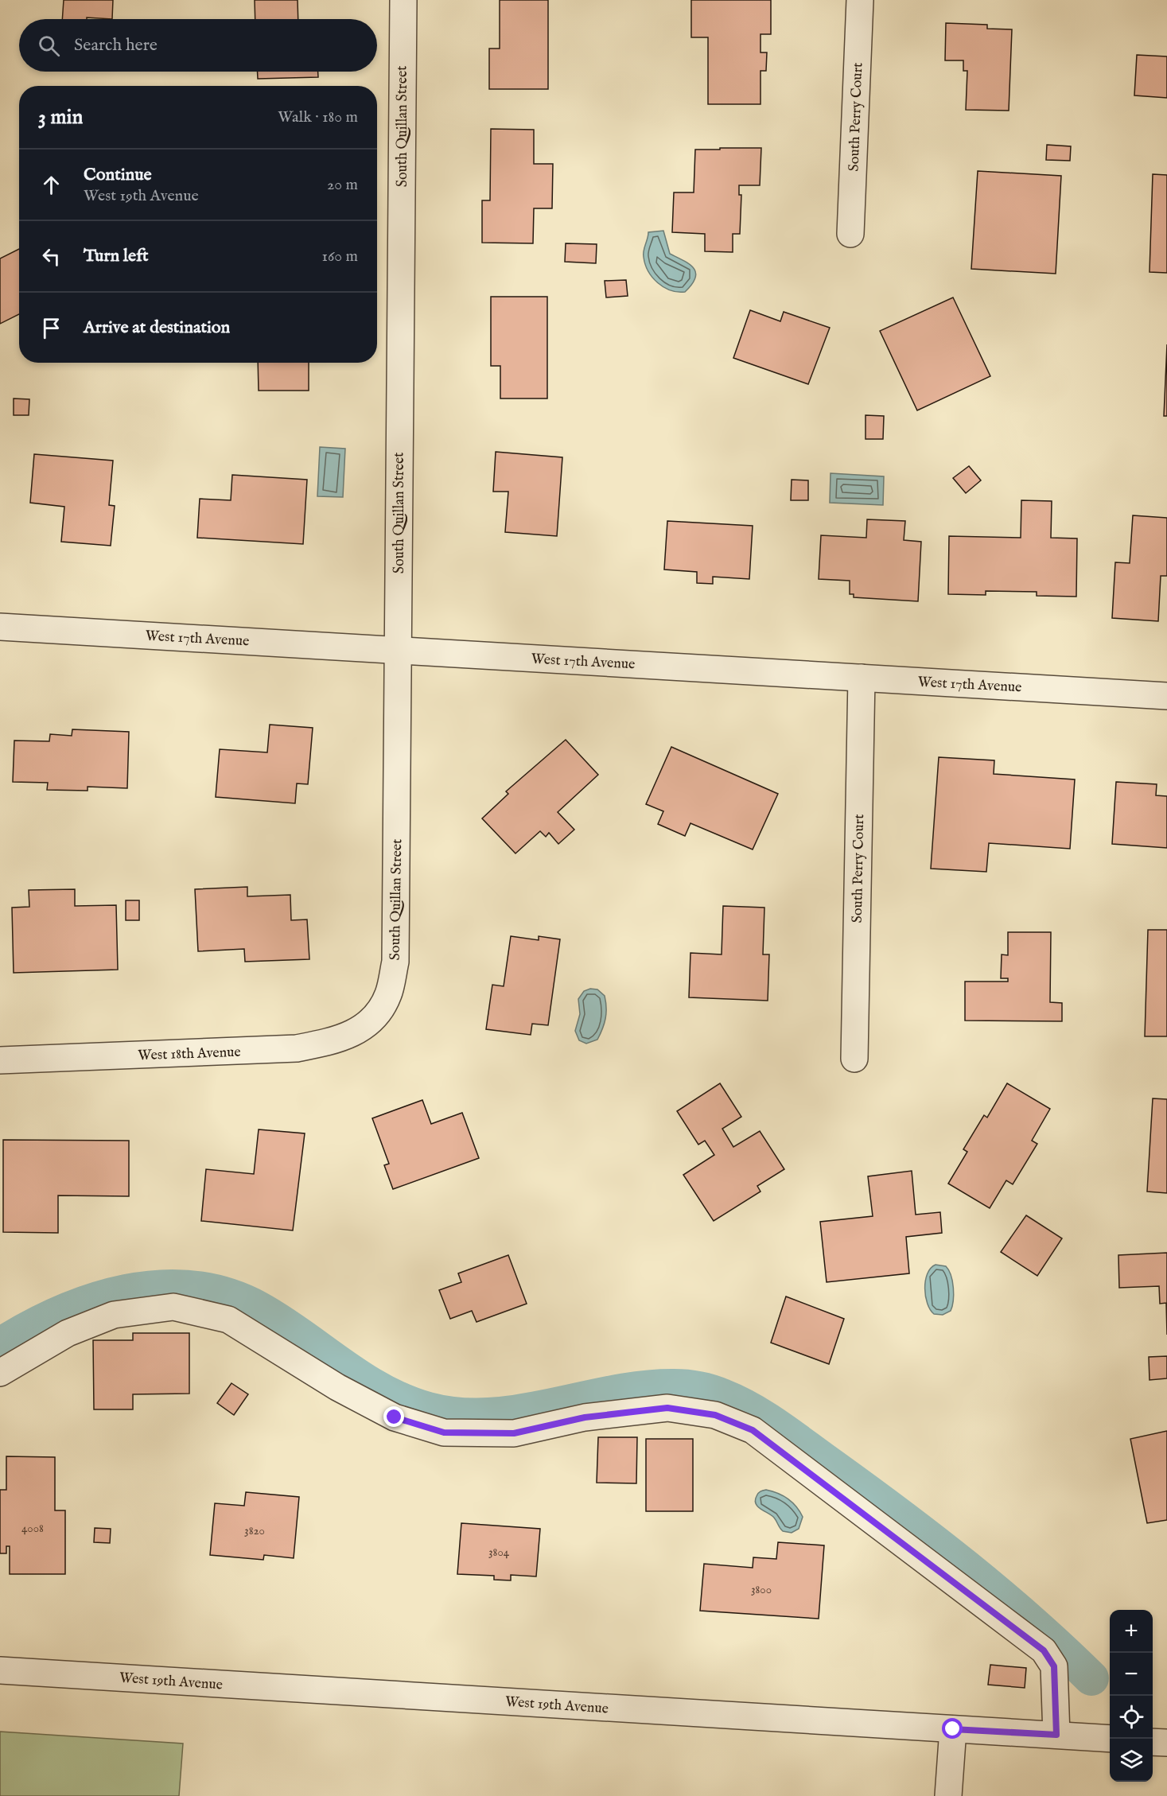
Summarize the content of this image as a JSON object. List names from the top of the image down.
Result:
{
  "streets": {
    "street": [
      "South Perry Court",
      "South Quillan Street",
      "West 17th Avenue",
      "West 18th Avenue",
      "West 19th Avenue"
    ]
  },
  "crossings": [
    ["South Perry Court", "West 17th Avenue"],
    ["South Quillan Street", "West 17th Avenue"],
    ["South Quillan Street", "West 18th Avenue"]
  ],
  "house_numbers": [
    "4008",
    "3820",
    "3804",
    "3800"
  ],
  "page": {
    "search": "Search here",
    "heading": ["3 min", "Walk · 180 m"],
    "list": [
      ["Continue", "West 19th Avenue", "20 m"],
      ["Turn left", "160 m"],
      "Arrive at destination"
    ],
    "map_buttons": ["+", "−"]
  }
}
